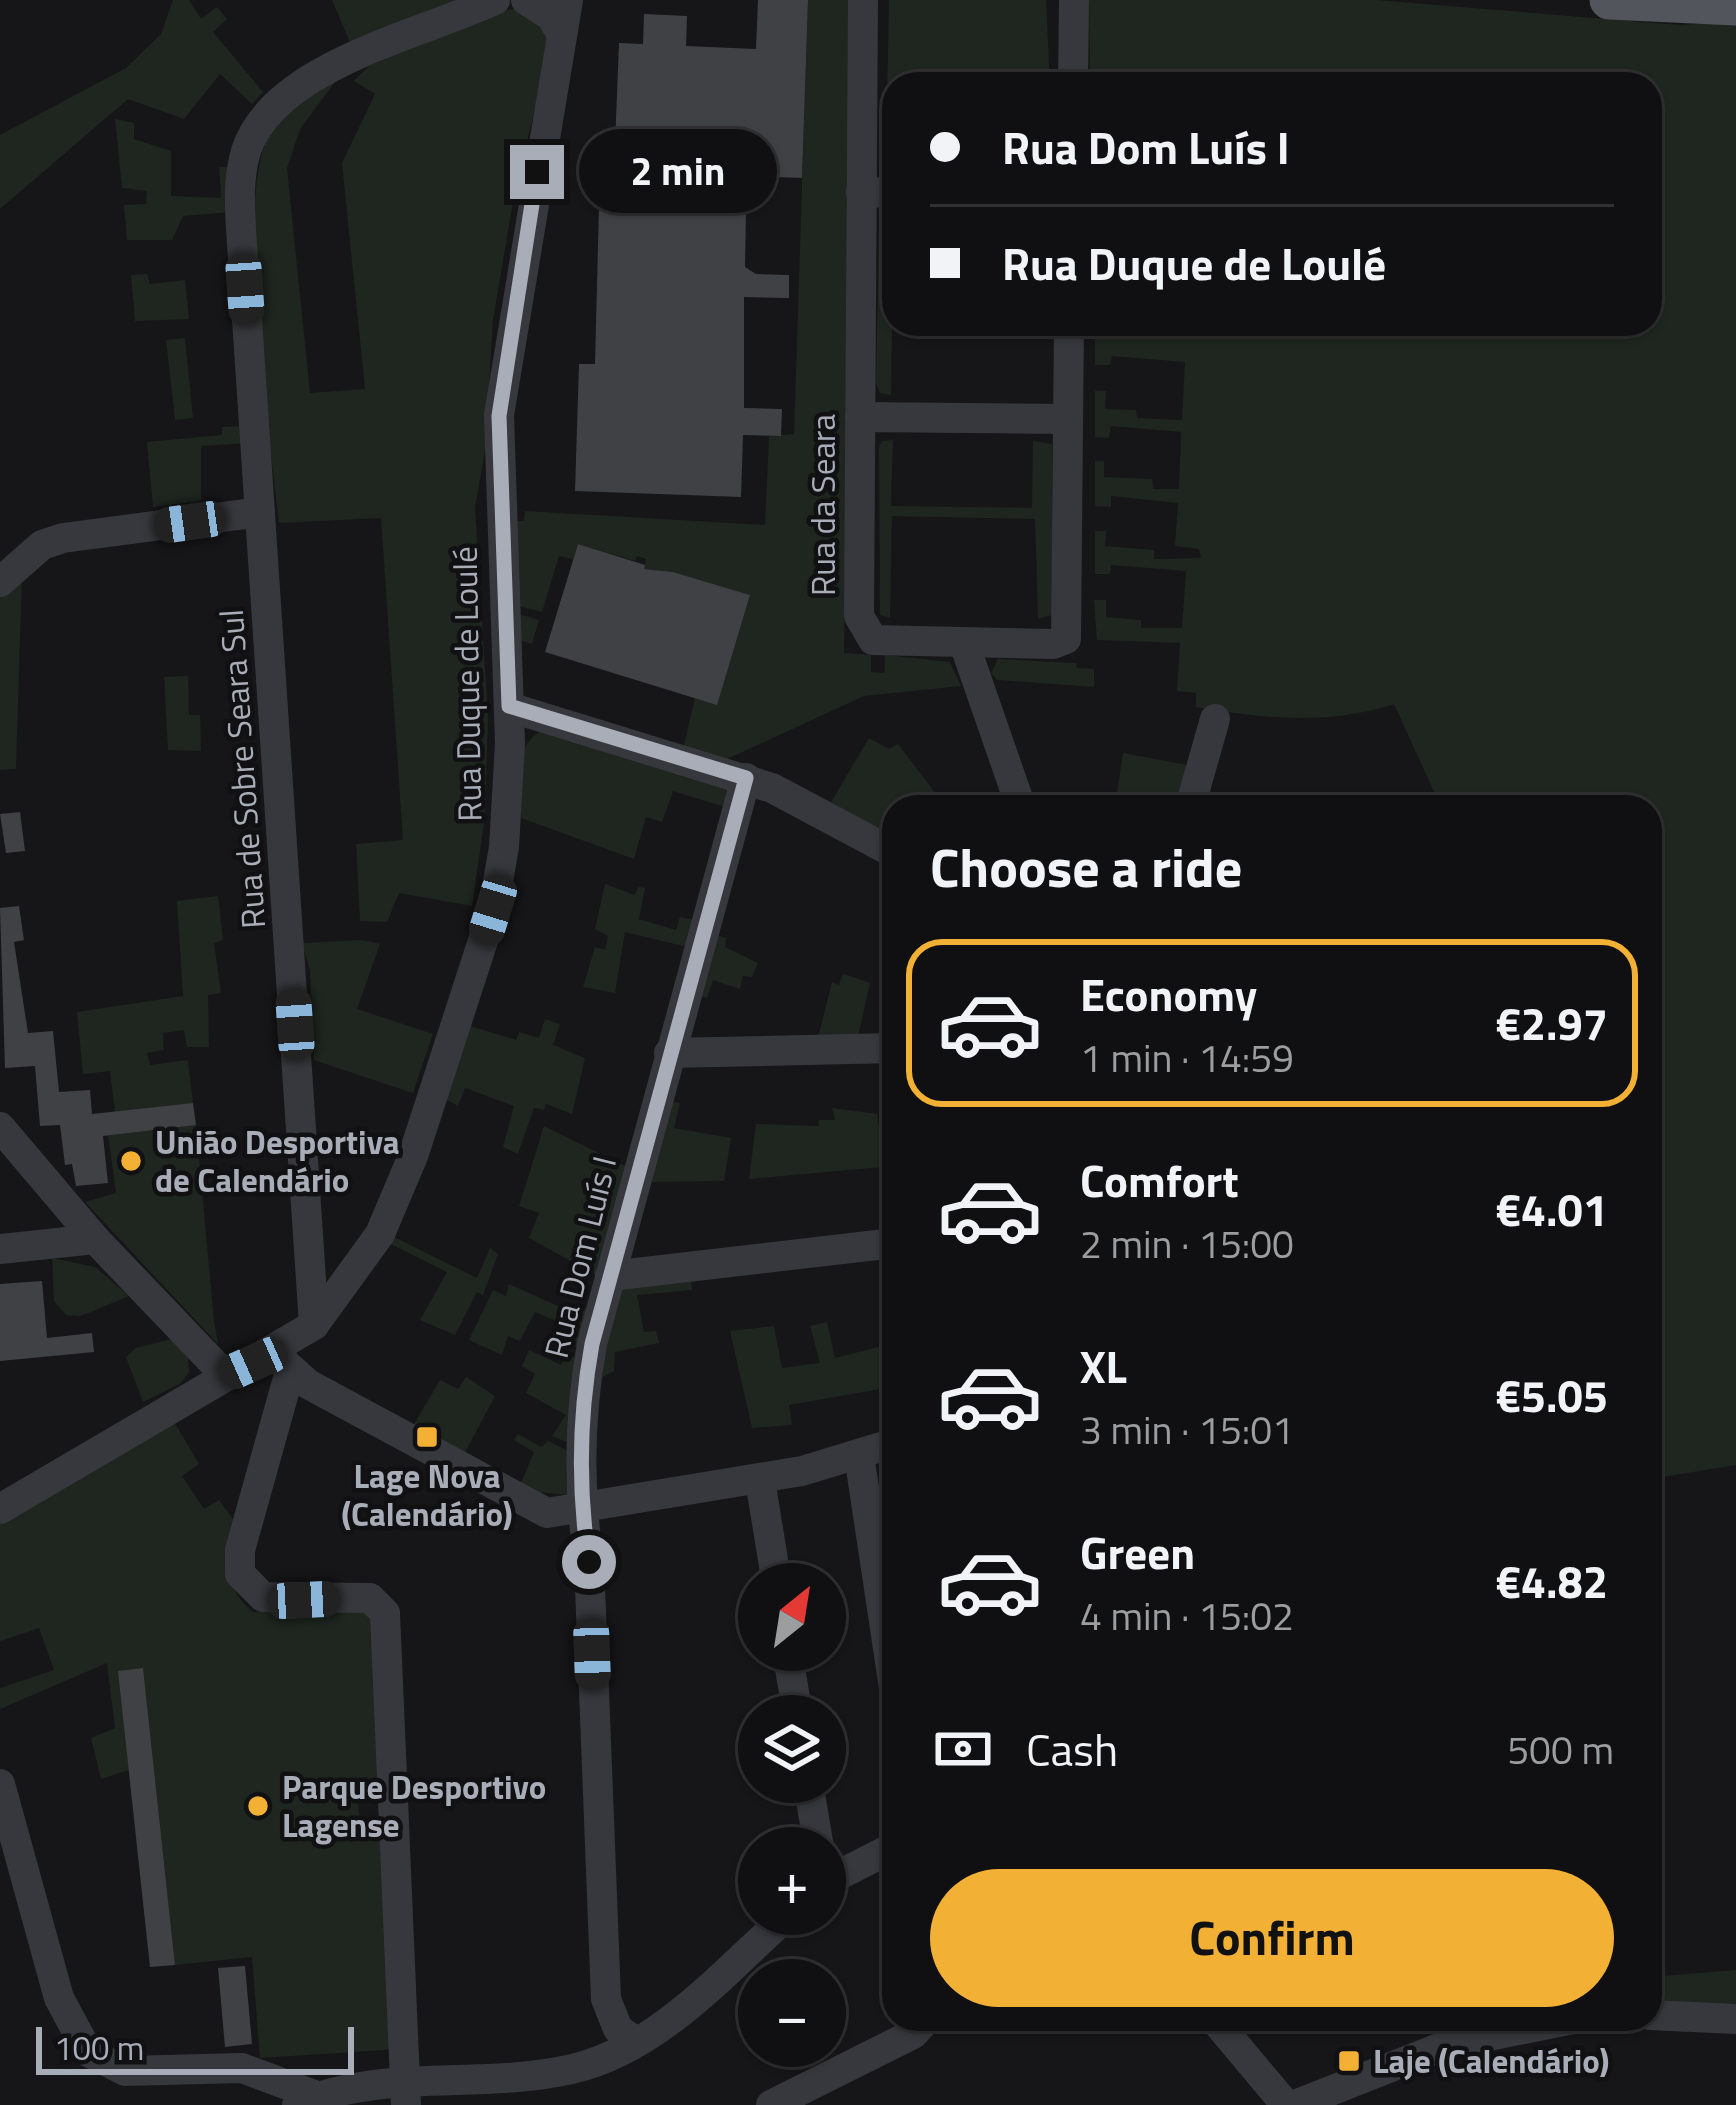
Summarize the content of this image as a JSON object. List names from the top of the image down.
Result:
{
  "streets": {
    "street": [
      "Rua da Seara",
      "Rua Duque de Loulé",
      "Rua de Sobre Seara Sul",
      "Rua Dom Luís I"
    ]
  },
  "crossings": [
    ["Rua Duque de Loulé", "Rua de Sobre Seara Sul"]
  ],
  "places": {
    "other": ["União Desportiva de Calendário", "Parque Desportivo Lagense"],
    "transit": ["Lage Nova (Calendário)", "Laje (Calendário)"]
  },
  "scale_bar": "100 m",
  "north": "top right",
  "page": {
    "banner": ["Rua Dom Luís I", "Rua Duque de Loulé"],
    "bubble": "2 min",
    "heading": "Choose a ride",
    "list": [
      {
        "name": "Economy",
        "note": "1 min · 14:59",
        "value": "€2.97"
      },
      {
        "name": "Comfort",
        "note": "2 min · 15:00",
        "value": "€4.01"
      },
      {
        "name": "XL",
        "note": "3 min · 15:01",
        "value": "€5.05"
      },
      {
        "name": "Green",
        "note": "4 min · 15:02",
        "value": "€4.82"
      }
    ],
    "map_buttons": ["+", "−"],
    "pay": ["Cash", "500 m"],
    "buttons": "Confirm",
    "scale": "100 m"
  }
}
